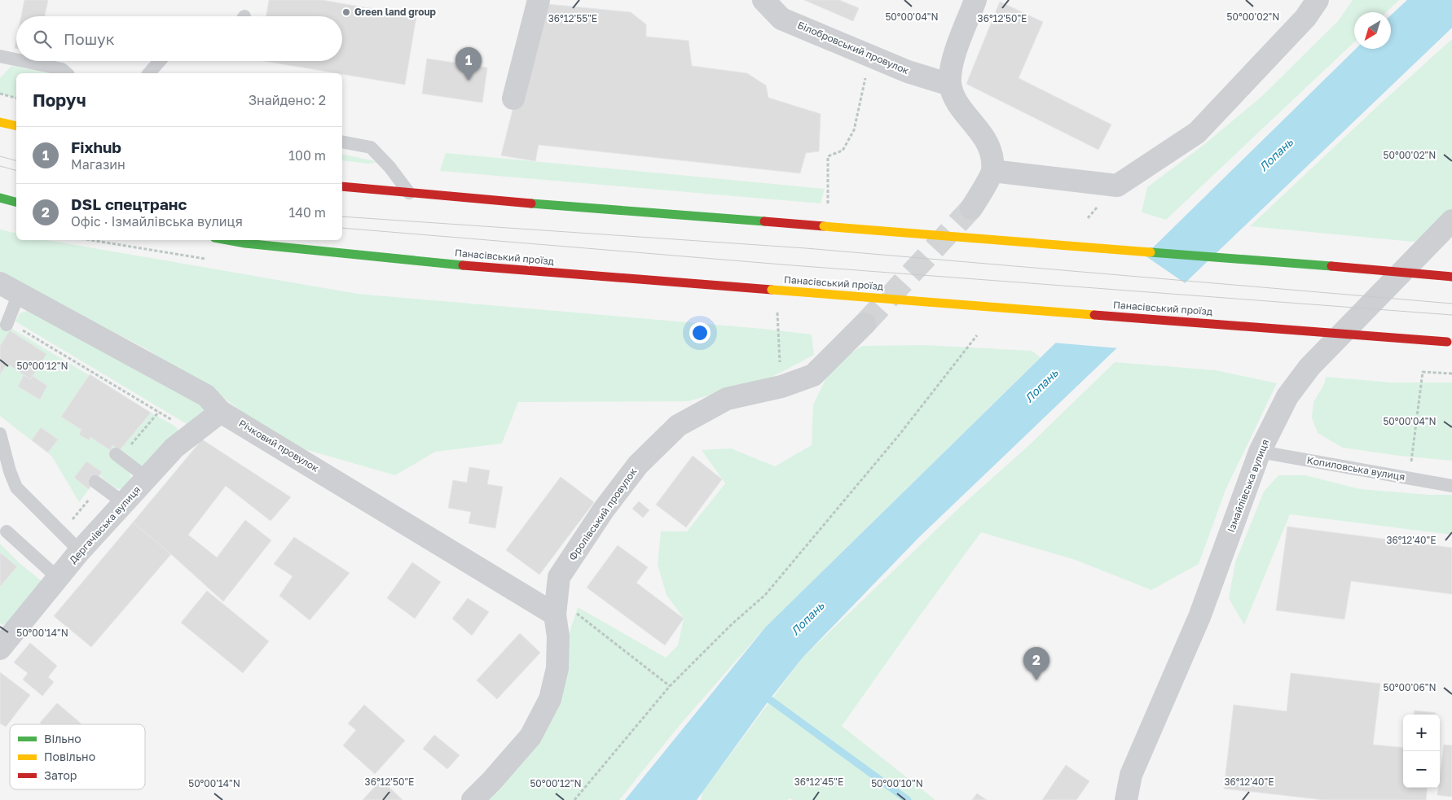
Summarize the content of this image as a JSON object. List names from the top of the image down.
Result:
{
  "streets": {
    "main road": ["Панасівський проїзд"],
    "street": [
      "Білобровський провулок",
      "Річковий провулок",
      "Ізмайлівська вулиця",
      "Фролівський провулок",
      "Дергачівська вулиця"
    ],
    "lane": ["Копиловська вулиця"]
  },
  "crossings": [
    ["Річковий провулок", "Фролівський провулок"],
    ["Річковий провулок", "Дергачівська вулиця"],
    ["Копиловська вулиця", "Ізмайлівська вулиця"]
  ],
  "water": ["Лопань"],
  "places": ["Green land group"],
  "legend": ["Вільно", "Повільно", "Затор"],
  "north": "bottom left",
  "page": {
    "search": "Пошук",
    "pins": ["1", "2"],
    "heading": ["Поруч", "Знайдено: 2"],
    "list": [
      {
        "mark": "1",
        "name": "Fixhub",
        "note": "Магазин",
        "value": "100 m"
      },
      {
        "mark": "2",
        "name": "DSL спецтранс",
        "note": "Офіс · Ізмайлівська вулиця",
        "value": "140 m"
      }
    ],
    "map_buttons": ["+", "−"]
  },
  "coordinates": [
    "50°00'04\"N",
    "50°00'02\"N",
    "36°12'55\"E",
    "36°12'50\"E",
    "50°00'12\"N",
    "36°12'40\"E",
    "50°00'14\"N",
    "50°00'06\"N",
    "36°12'45\"E",
    "50°00'10\"N"
  ]
}
